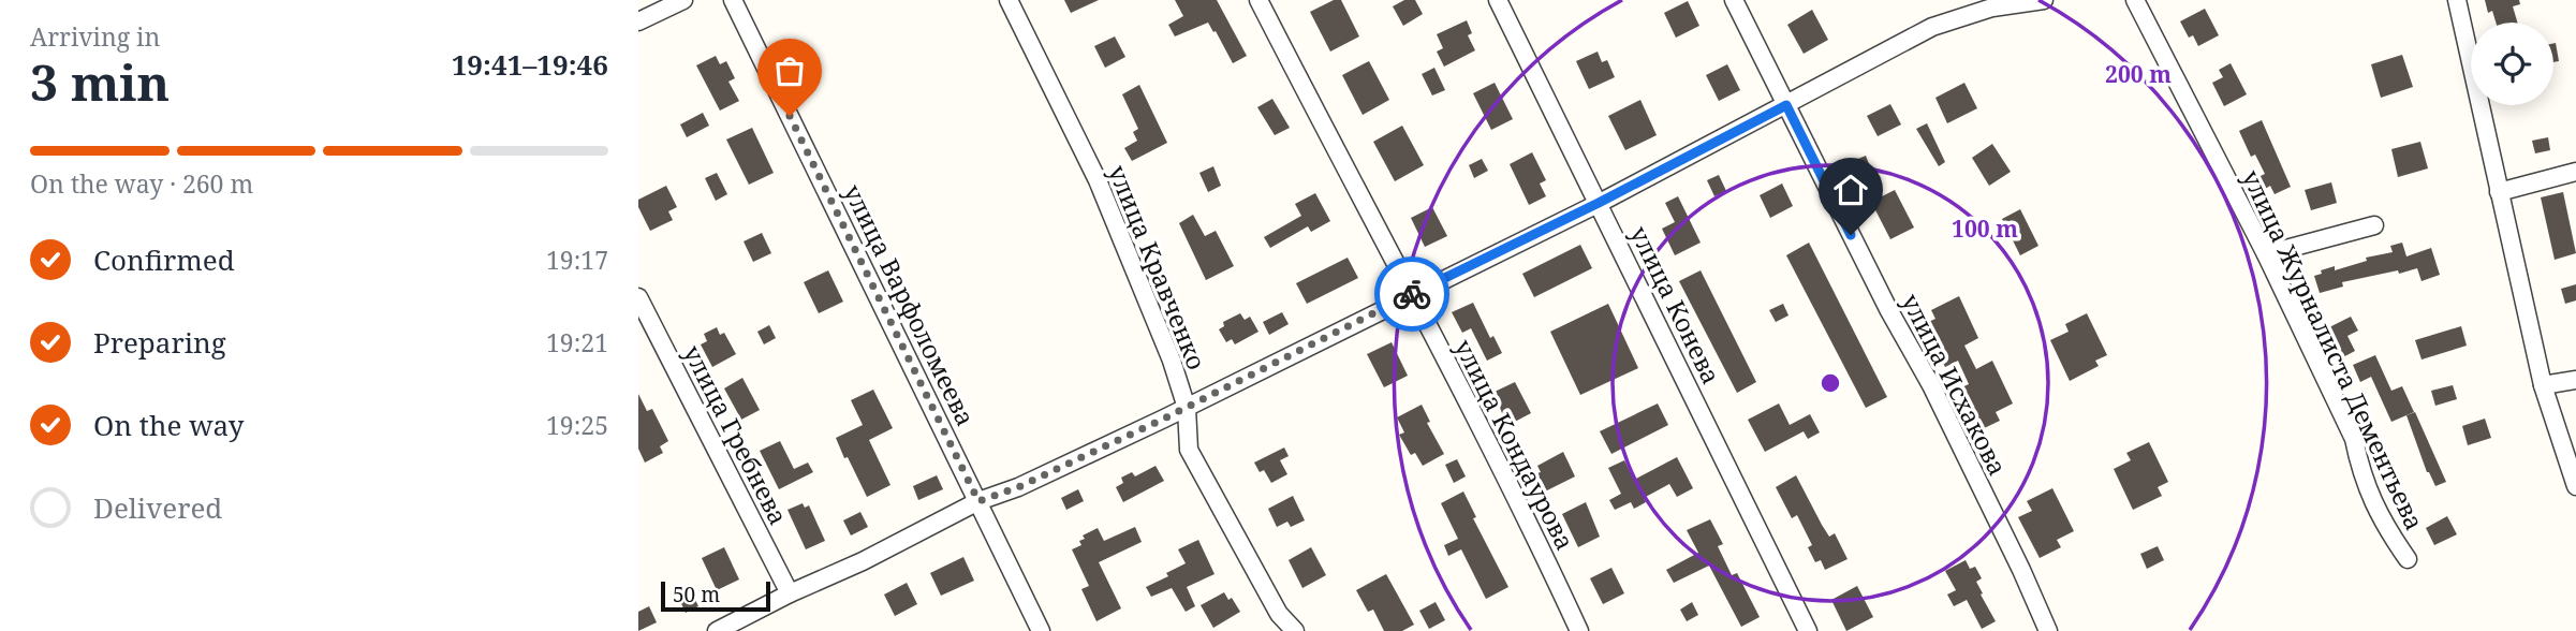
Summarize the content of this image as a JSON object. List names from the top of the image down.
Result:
{
  "streets": {
    "street": [
      "улица Кравченко",
      "улица Варфоломеева",
      "улица Конева",
      "улица Журналиста Дементьева",
      "улица Исхакова",
      "улица Гребнева",
      "улица Кондаурова"
    ]
  },
  "scale_bar": "50 m",
  "page": {
    "heading": ["3 min", "Arriving in", "19:41–19:46"],
    "bar": "On the way · 260 m",
    "list": [
      ["Confirmed", "19:17"],
      ["Preparing", "19:21"],
      ["On the way", "19:25"],
      "Delivered"
    ],
    "scale": "50 m"
  },
  "rings": ["200 m", "100 m"]
}
